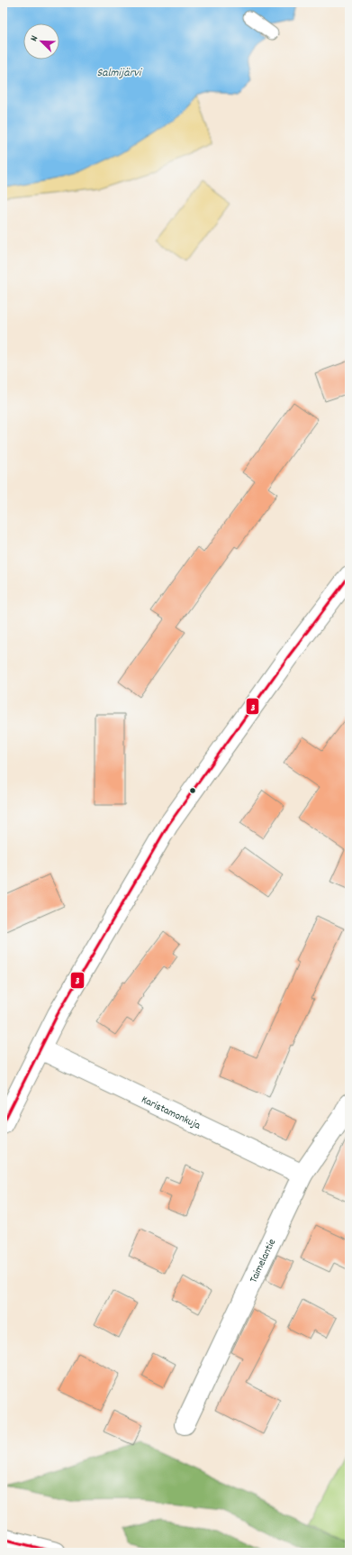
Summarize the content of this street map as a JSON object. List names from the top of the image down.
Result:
{
  "streets": {
    "street": ["Karistamonkuja", "Taimelantie"]
  },
  "crossings": [
    ["Karistamonkuja", "Taimelantie"]
  ],
  "water": ["Salmijärvi"],
  "lines": ["transit line 3"],
  "north": "top left"
}
